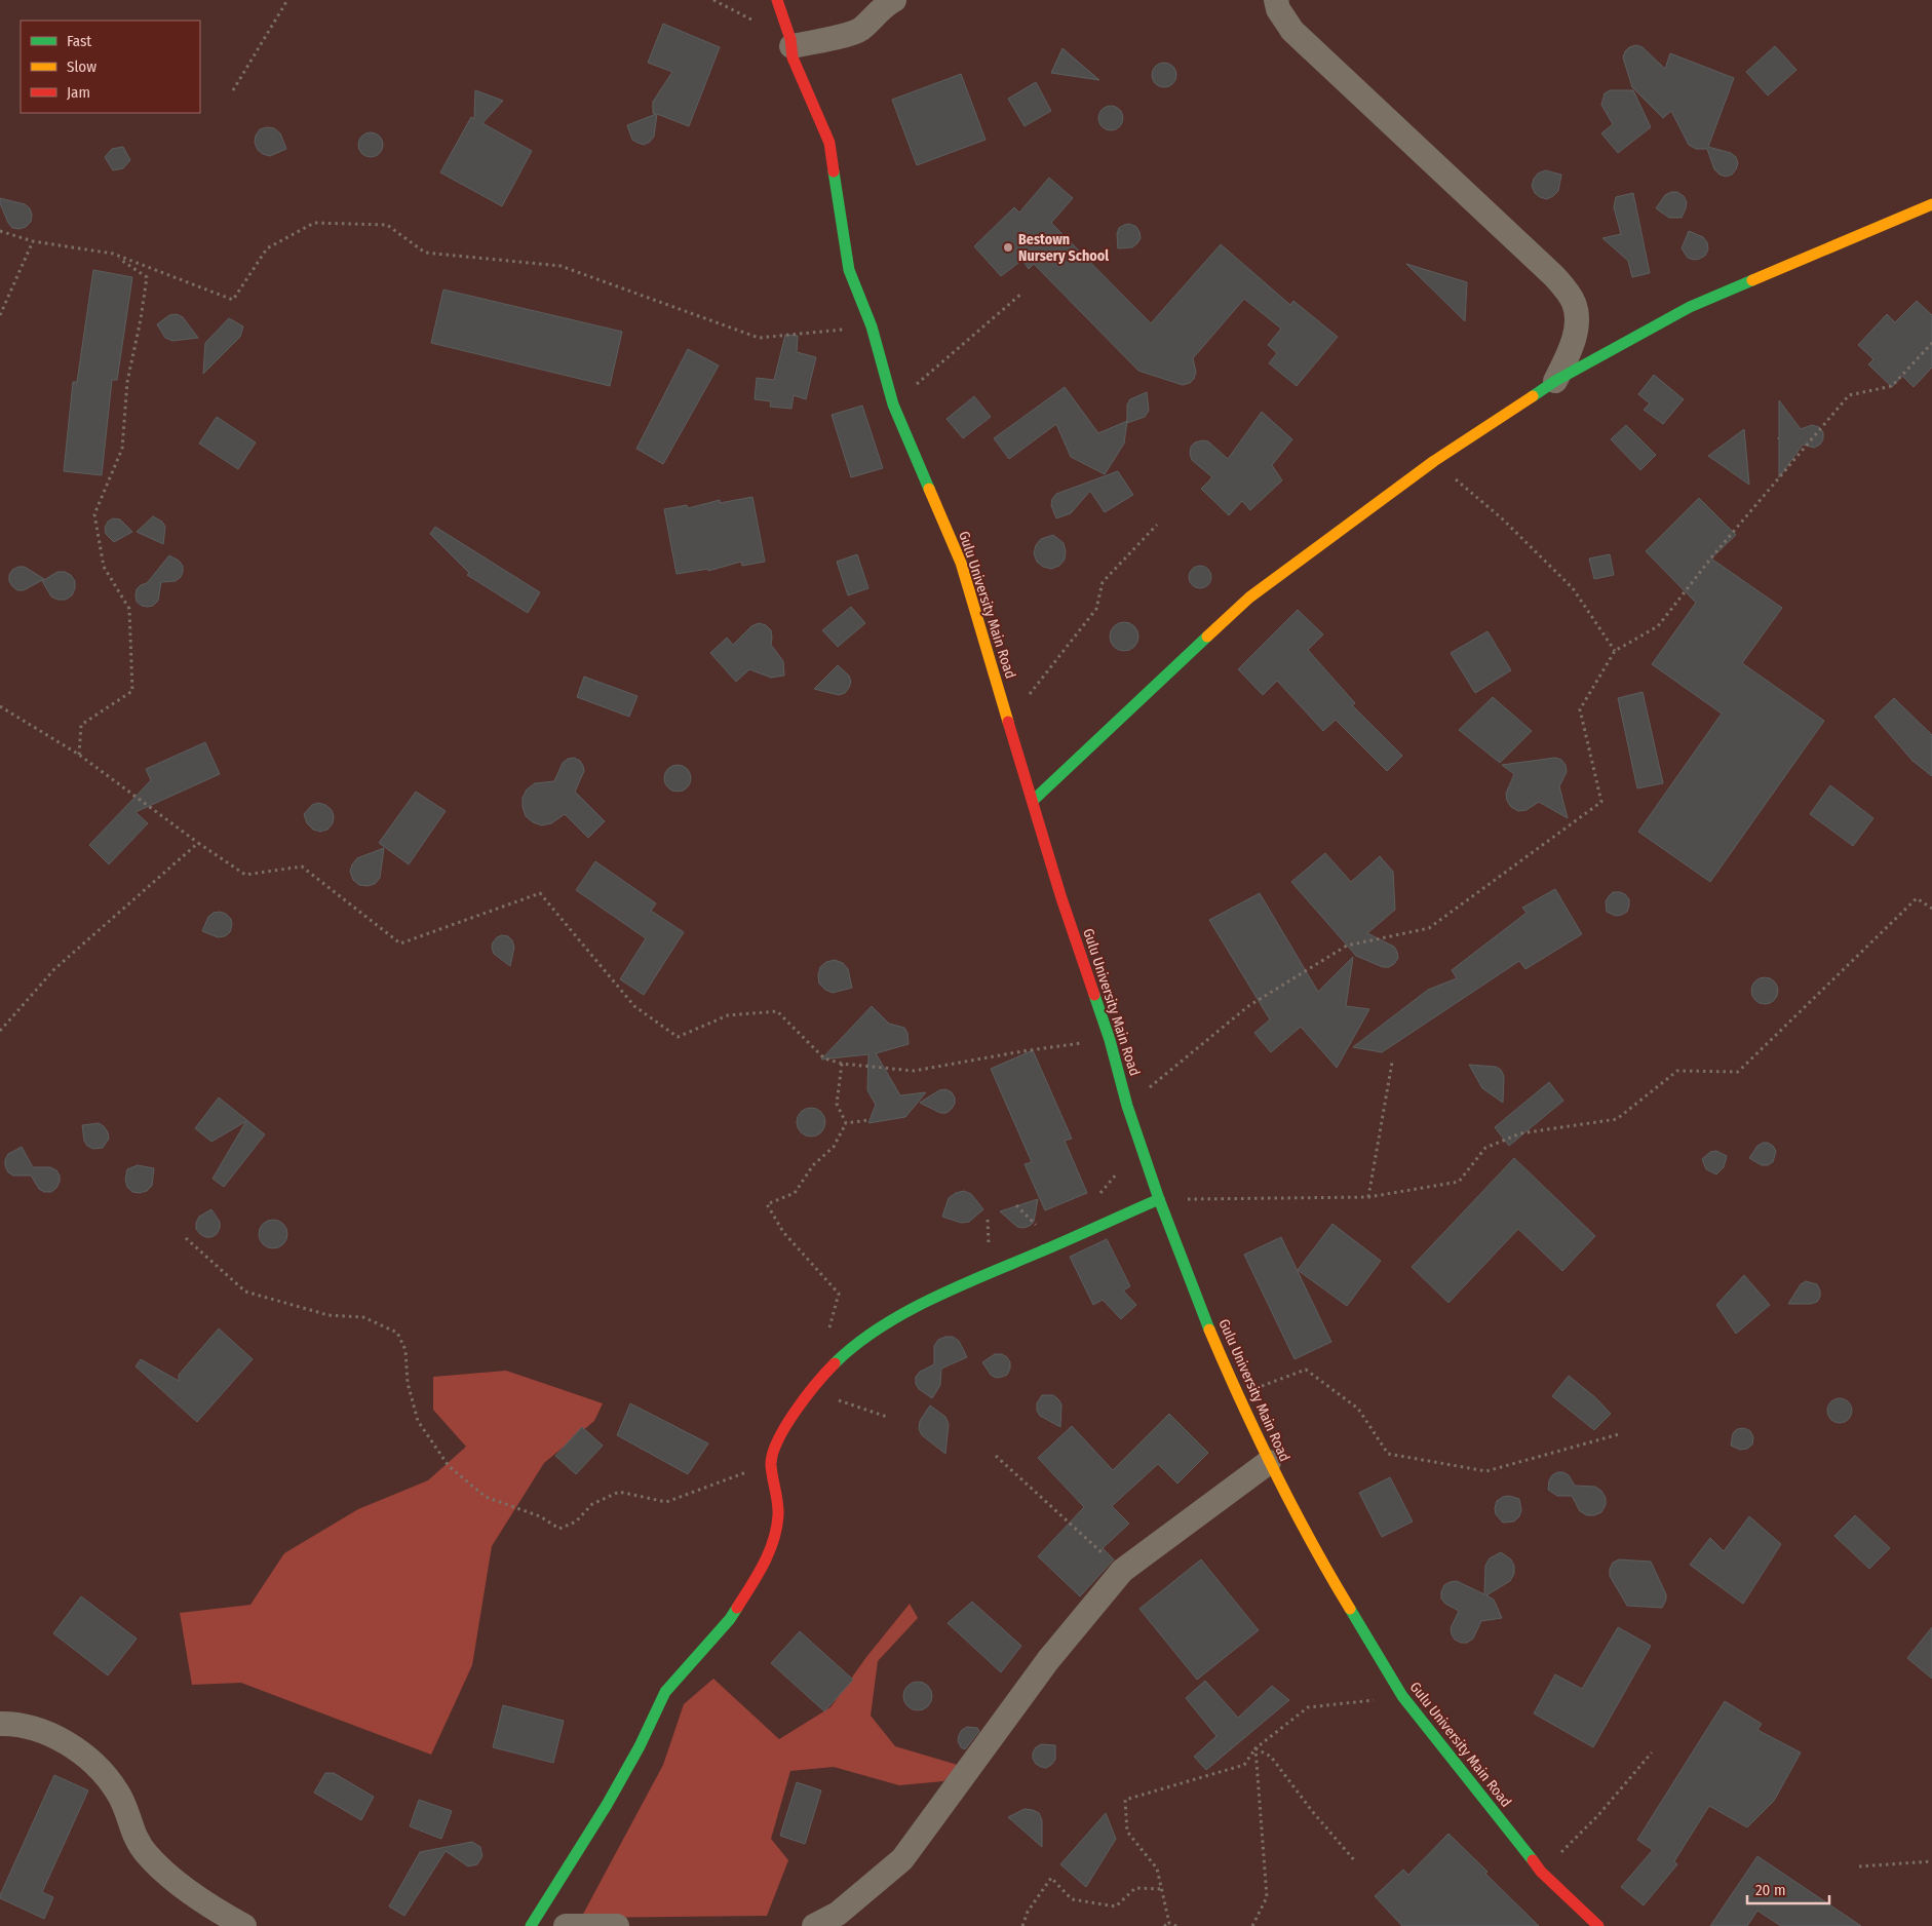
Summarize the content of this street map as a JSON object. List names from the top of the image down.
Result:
{
  "streets": {
    "street": ["Gulu University Main Road"]
  },
  "places": ["Bestown Nursery School"],
  "legend": ["Fast", "Slow", "Jam"],
  "scale_bar": "20 m"
}
